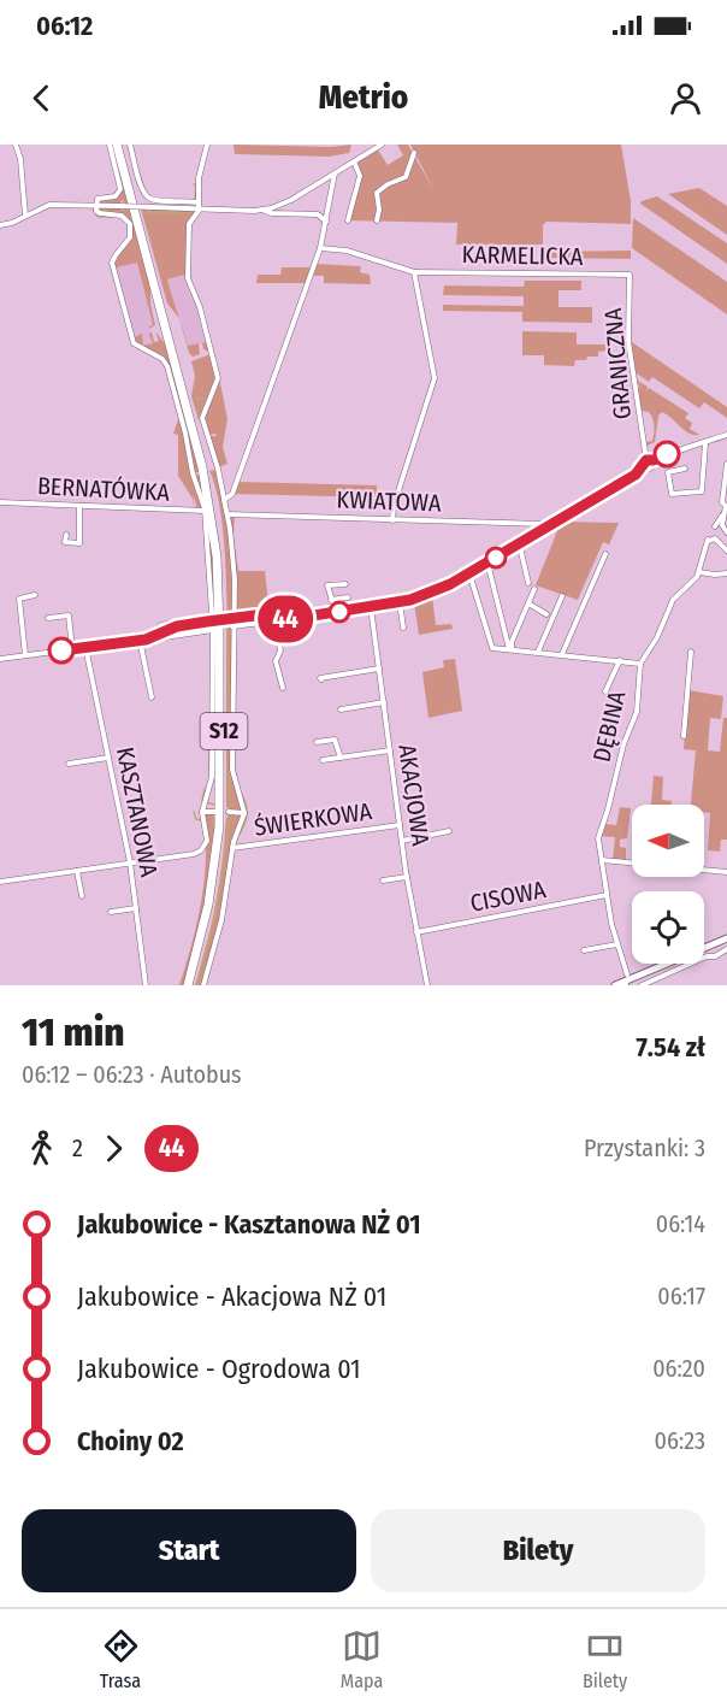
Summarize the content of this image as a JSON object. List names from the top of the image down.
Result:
{
  "streets": {
    "highway": ["S12"],
    "street": [
      "KARMELICKA",
      "GRANICZNA",
      "BERNATÓWKA",
      "KWIATOWA",
      "DĘBINA",
      "AKACJOWA",
      "KASZTANOWA",
      "ŚWIERKOWA",
      "CISOWA"
    ]
  },
  "crossings": [
    ["KARMELICKA", "GRANICZNA"],
    ["DĘBINA", "CISOWA"],
    ["AKACJOWA", "ŚWIERKOWA"],
    ["AKACJOWA", "CISOWA"]
  ],
  "lines": ["bus line 44"],
  "north": "left",
  "page": {
    "status": "06:12",
    "header": "Metrio",
    "on_map": "44",
    "heading": ["11 min", "06:12 – 06:23 · Autobus", "7.54 zł"],
    "legs": ["2", "44", "Przystanki: 3"],
    "list": [
      {
        "name": "Jakubowice - Kasztanowa NŻ 01",
        "value": "06:14"
      },
      {
        "name": "Jakubowice - Akacjowa NŻ 01",
        "value": "06:17"
      },
      {
        "name": "Jakubowice - Ogrodowa 01",
        "value": "06:20"
      },
      {
        "name": "Choiny 02",
        "value": "06:23"
      }
    ],
    "buttons": ["Start", "Bilety"],
    "tabs": ["Trasa", "Mapa", "Bilety"]
  }
}
